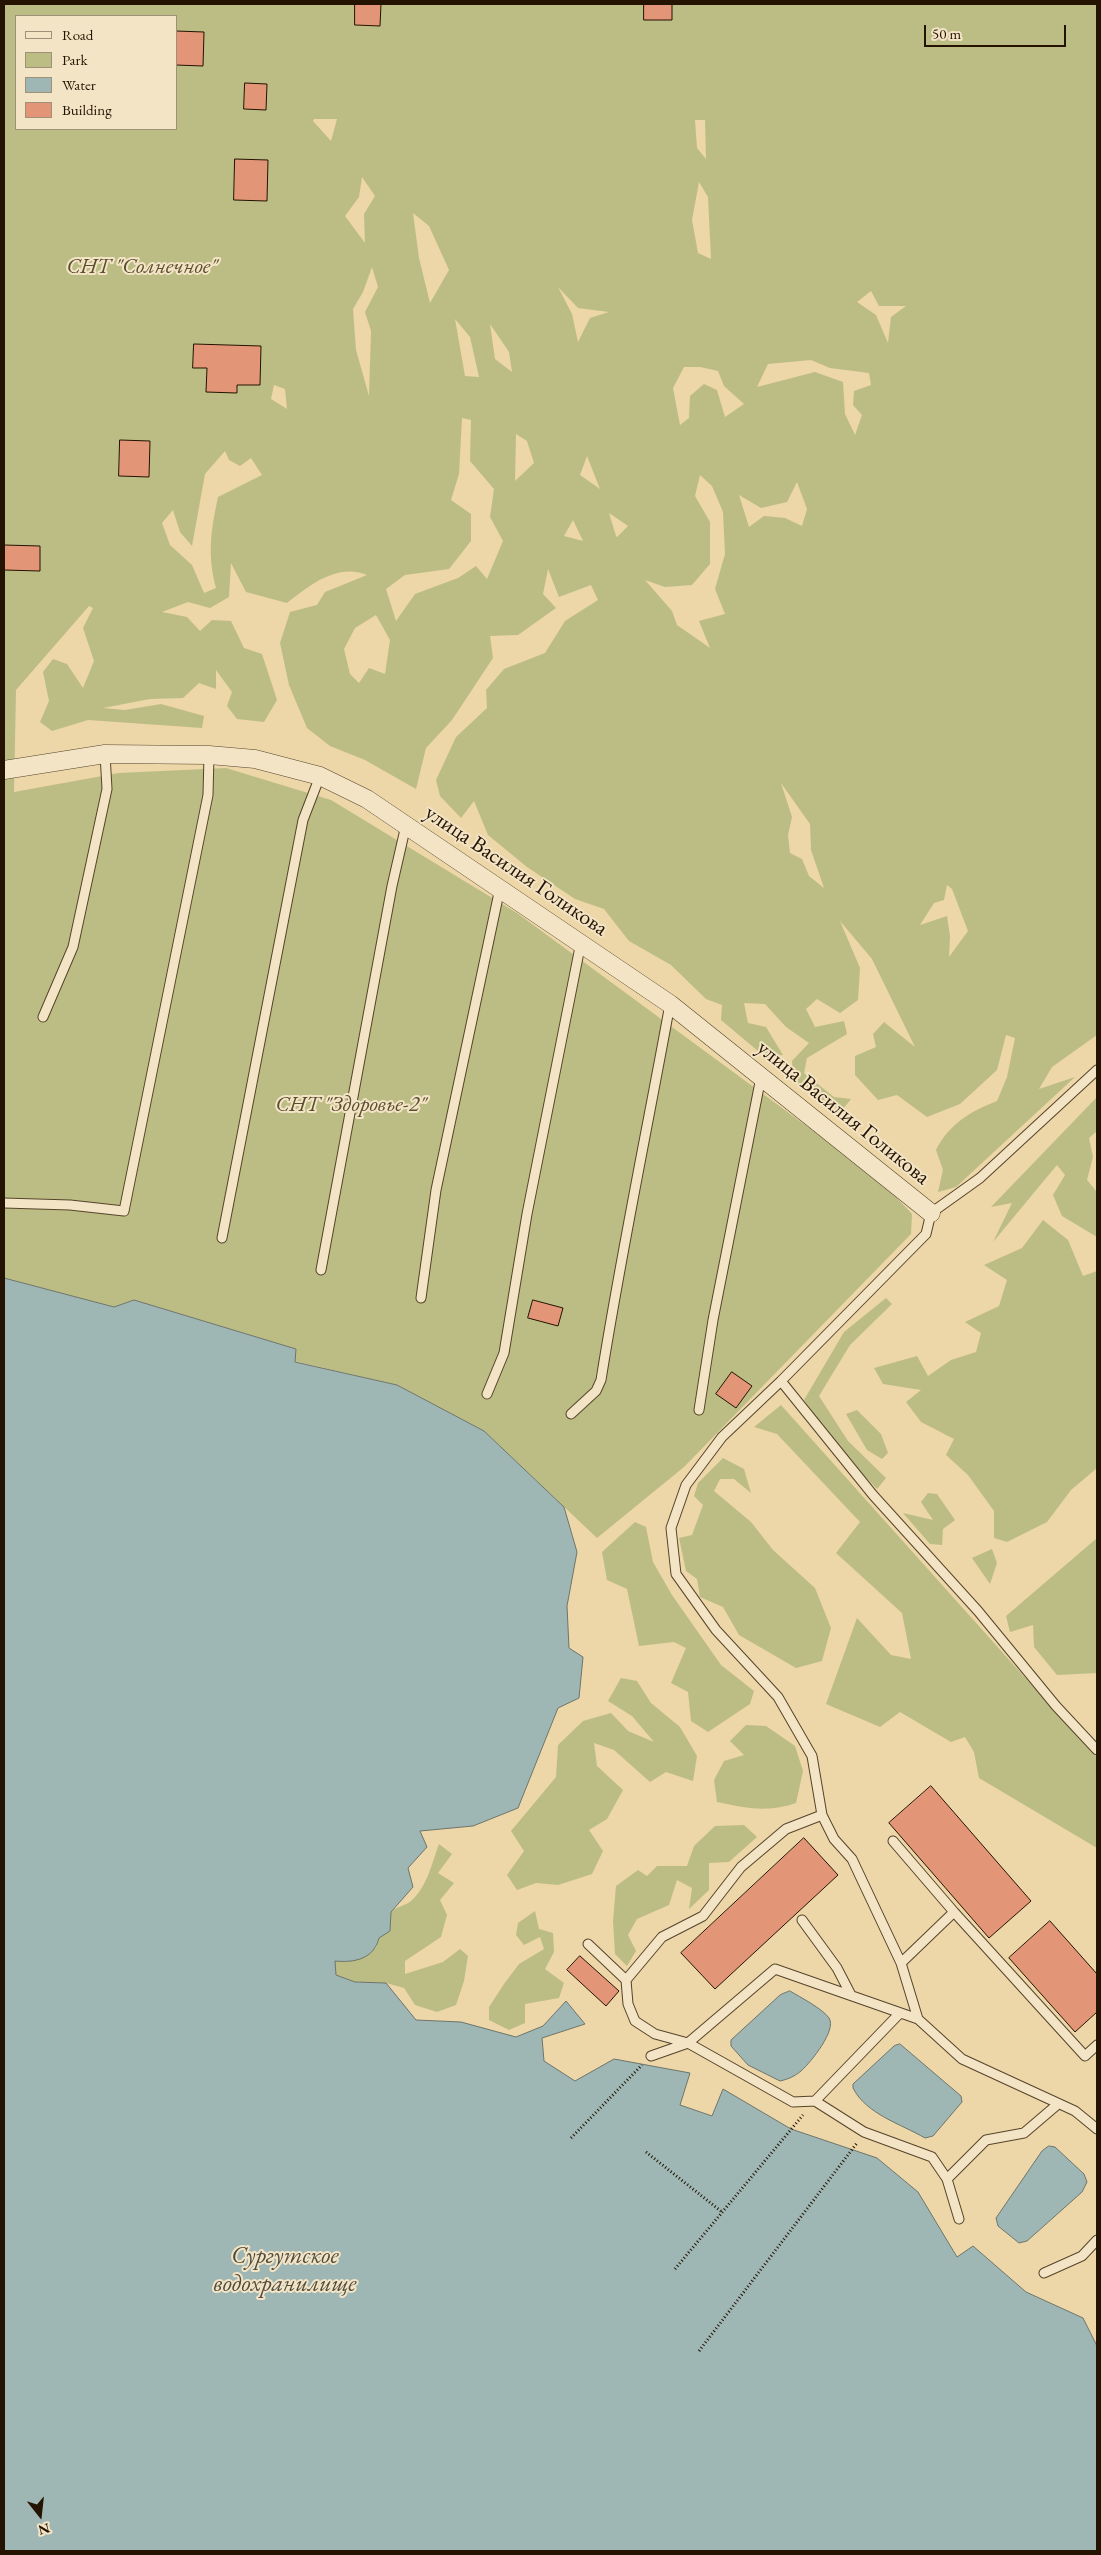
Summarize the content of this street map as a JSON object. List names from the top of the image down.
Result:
{
  "streets": {
    "street": ["улица Василия Голикова"]
  },
  "water": ["Сургутское водохранилище"],
  "parks": ["СНТ \"Солнечное\"", "СНТ \"Здоровье-2\""],
  "legend": [
    "Road",
    "Park",
    "Water",
    "Building"
  ],
  "scale_bar": "50 m",
  "north": "bottom"
}
